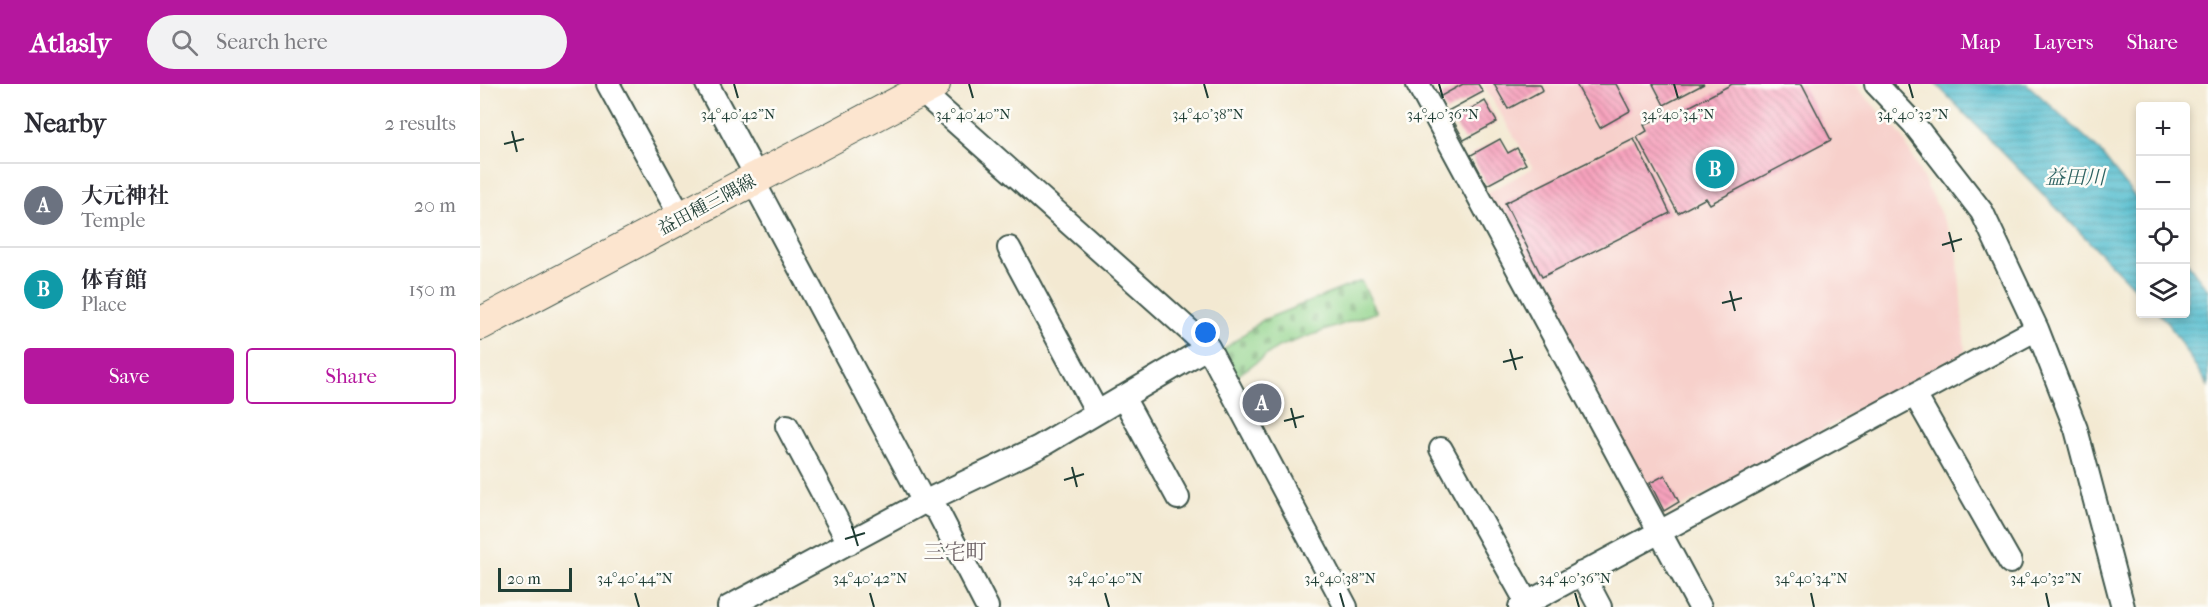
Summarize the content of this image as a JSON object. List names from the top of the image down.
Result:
{
  "streets": {
    "main road": ["益田種三隅線"]
  },
  "districts": ["三宅町"],
  "water": ["益田川"],
  "scale_bar": "20 m",
  "page": {
    "header": "Atlasly",
    "search": "Search here",
    "nav": ["Map", "Layers", "Share"],
    "heading": ["Nearby", "2 results"],
    "map_buttons": ["+", "−"],
    "pins": ["B", "A"],
    "list": [
      {
        "mark": "A",
        "name": "大元神社",
        "note": "Temple",
        "value": "20 m"
      },
      {
        "mark": "B",
        "name": "体育館",
        "note": "Place",
        "value": "150 m"
      }
    ],
    "buttons": ["Save", "Share"],
    "scale": "20 m"
  },
  "coordinates": [
    "34°40'38\"N",
    "34°40'42\"N",
    "34°40'40\"N",
    "34°40'36\"N",
    "34°40'34\"N",
    "34°40'32\"N",
    "34°40'44\"N"
  ]
}
